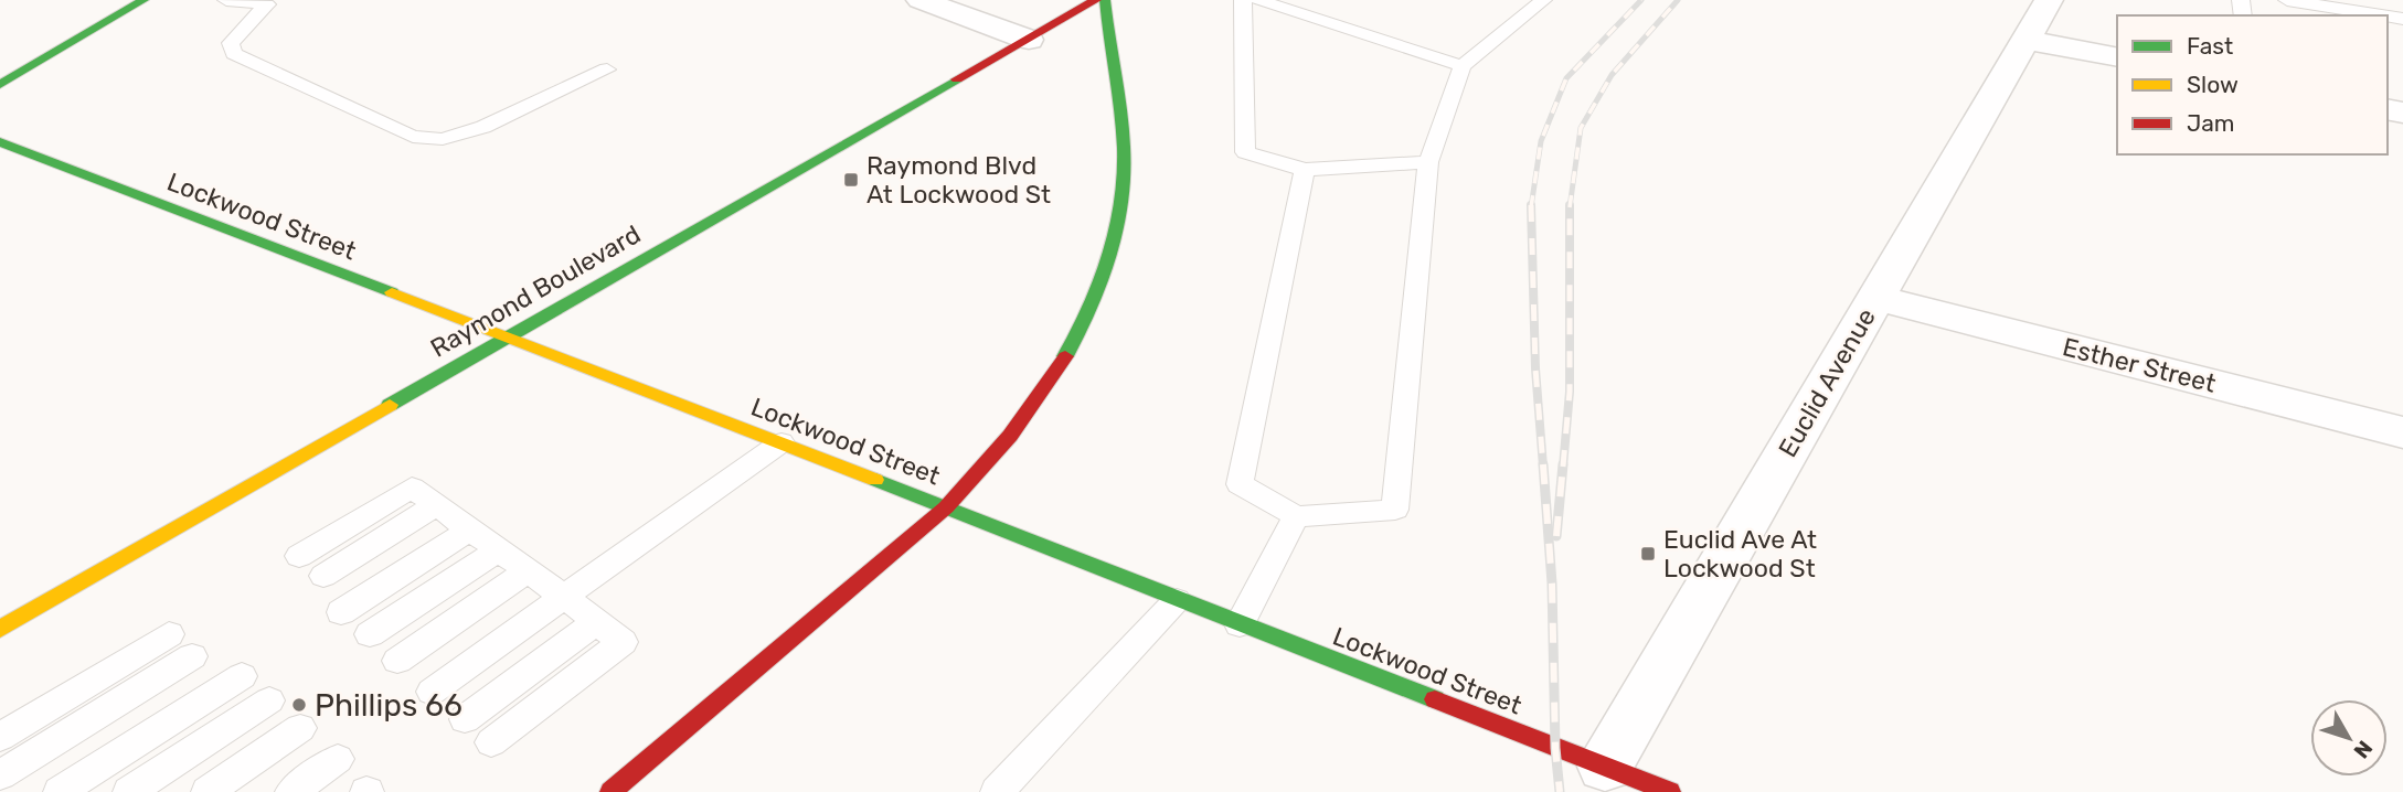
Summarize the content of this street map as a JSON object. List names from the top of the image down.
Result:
{
  "streets": {
    "main road": ["Lockwood Street", "Raymond Boulevard"],
    "street": ["Esther Street", "Euclid Avenue"]
  },
  "crossings": [
    ["Lockwood Street", "Raymond Boulevard"],
    ["Lockwood Street", "Euclid Avenue"],
    ["Esther Street", "Euclid Avenue"]
  ],
  "places": {
    "transit": ["Raymond Blvd At Lockwood St", "Euclid Ave At Lockwood St"],
    "other": ["Phillips 66"]
  },
  "legend": ["Fast", "Slow", "Jam"],
  "north": "bottom right"
}
